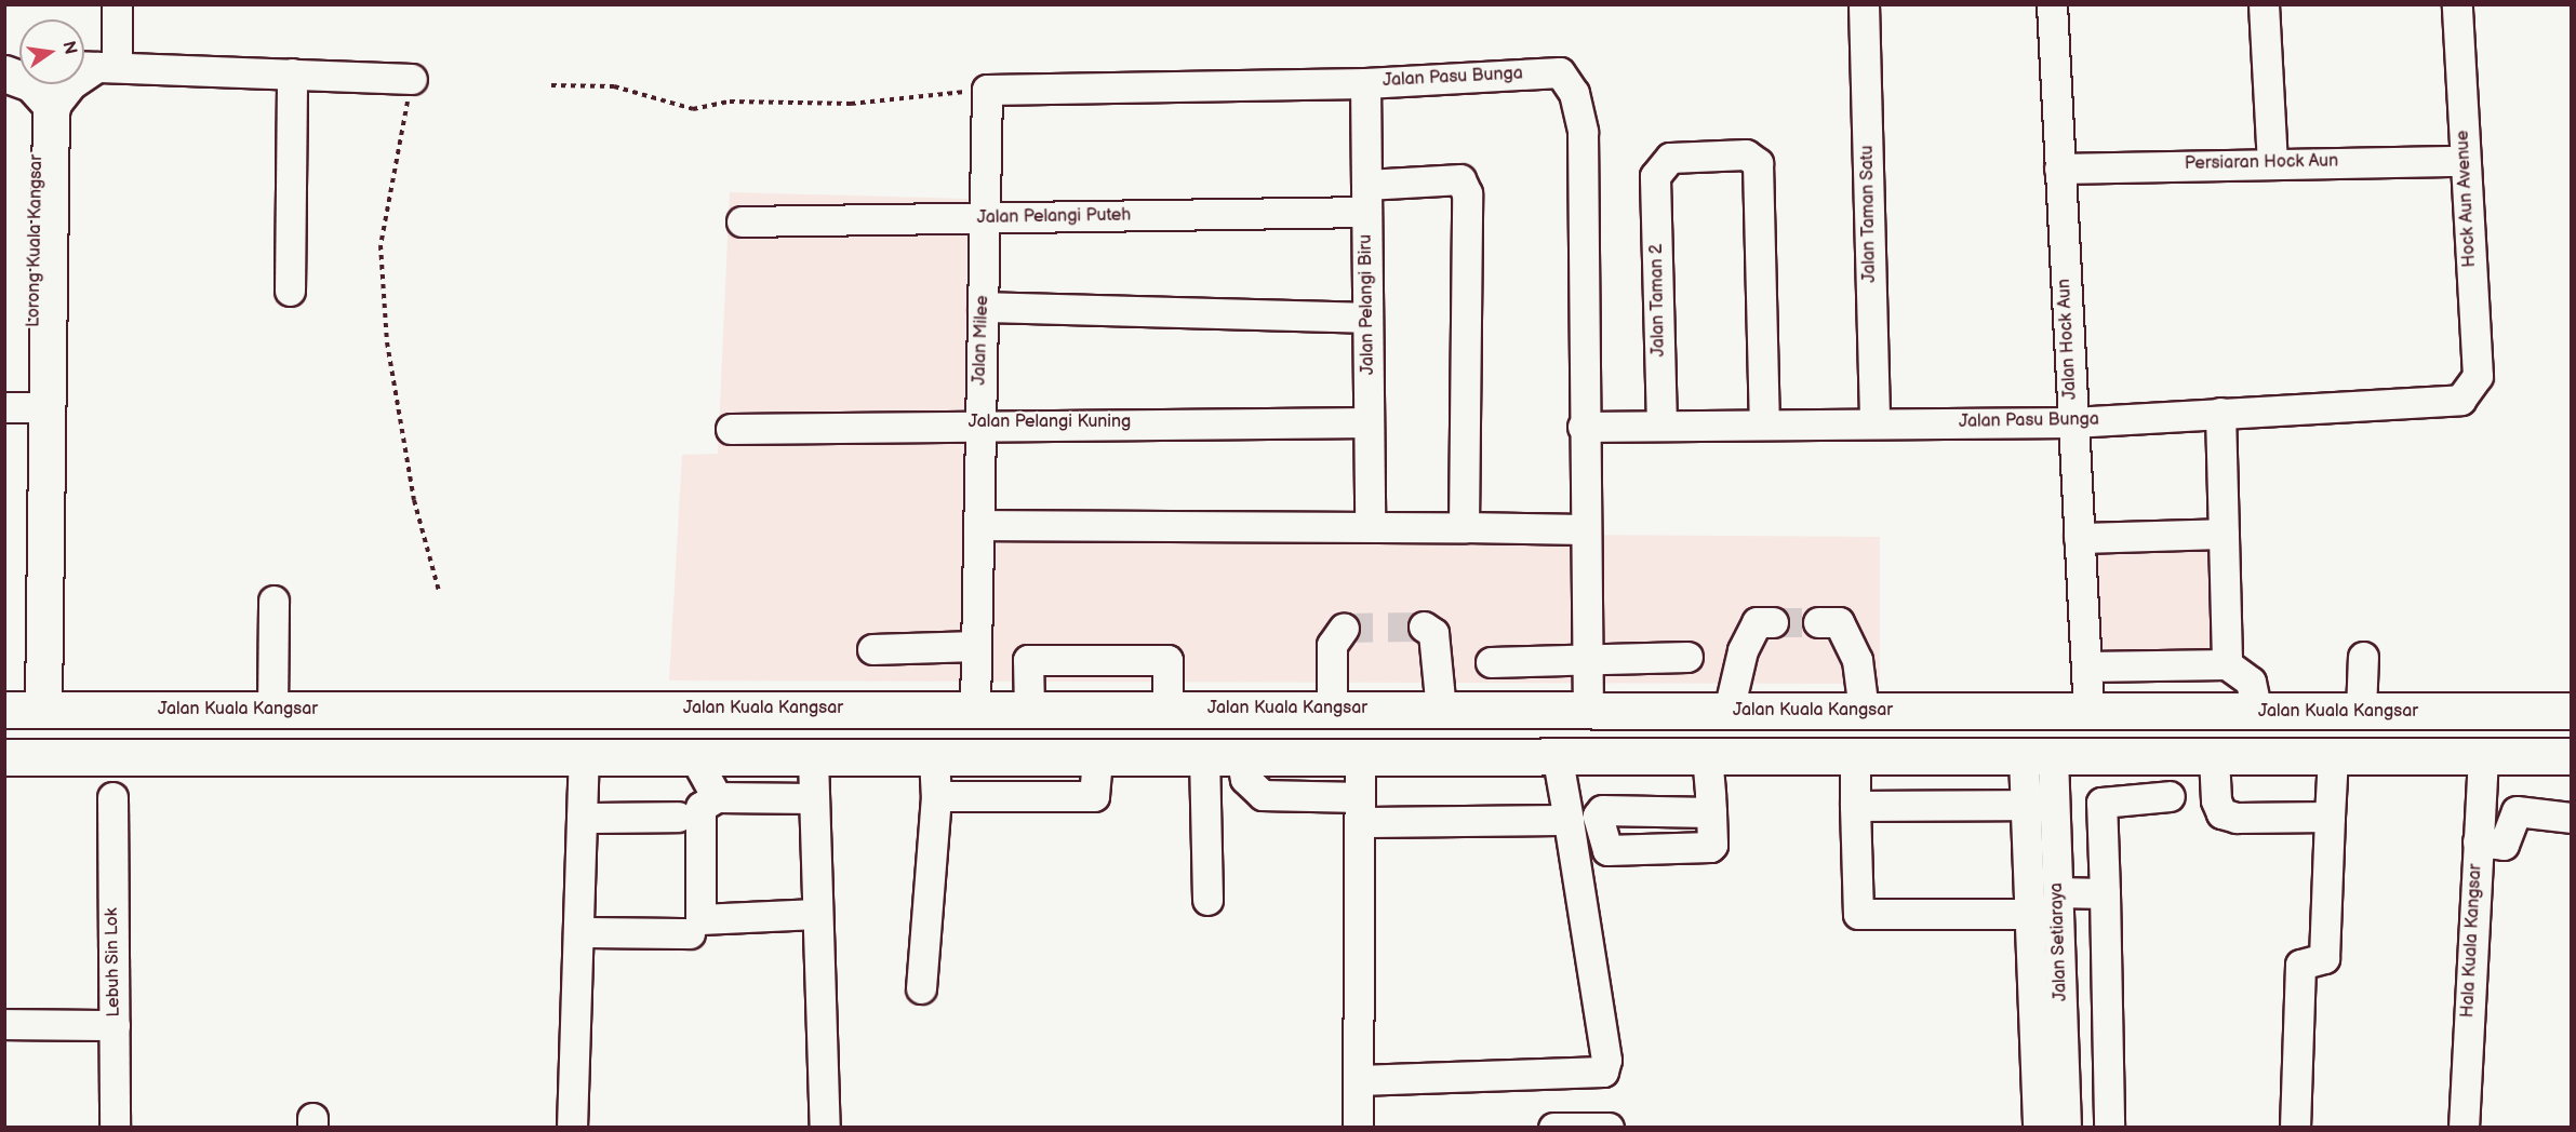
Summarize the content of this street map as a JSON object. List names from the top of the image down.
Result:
{
  "streets": {
    "main road": ["Lorong Kuala Kangsar", "Jalan Kuala Kangsar"],
    "street": [
      "Jalan Pasu Bunga",
      "Persiaran Hock Aun",
      "Hock Aun Avenue",
      "Jalan Taman Satu",
      "Jalan Pelangi Puteh",
      "Jalan Taman 2",
      "Jalan Pelangi Biru",
      "Jalan Hock Aun",
      "Jalan Milee",
      "Jalan Pelangi Kuning",
      "Hala Kuala Kangsar",
      "Jalan Setiaraya",
      "Lebuh Sin Lok"
    ]
  },
  "crossings": [
    ["Jalan Pasu Bunga", "Hock Aun Avenue"],
    ["Jalan Pasu Bunga", "Jalan Taman Satu"],
    ["Jalan Pasu Bunga", "Jalan Taman 2"],
    ["Jalan Pasu Bunga", "Jalan Pelangi Biru"],
    ["Jalan Pasu Bunga", "Jalan Hock Aun"],
    ["Jalan Pasu Bunga", "Jalan Milee"],
    ["Jalan Pasu Bunga", "Jalan Kuala Kangsar"],
    ["Persiaran Hock Aun", "Hock Aun Avenue"],
    ["Persiaran Hock Aun", "Jalan Hock Aun"],
    ["Jalan Pelangi Puteh", "Jalan Pelangi Biru"],
    ["Jalan Pelangi Puteh", "Jalan Milee"],
    ["Lorong Kuala Kangsar", "Jalan Kuala Kangsar"],
    ["Jalan Pelangi Biru", "Jalan Pelangi Kuning"],
    ["Jalan Hock Aun", "Jalan Kuala Kangsar"],
    ["Jalan Milee", "Jalan Pelangi Kuning"],
    ["Jalan Milee", "Jalan Kuala Kangsar"]
  ],
  "north": "right"
}
